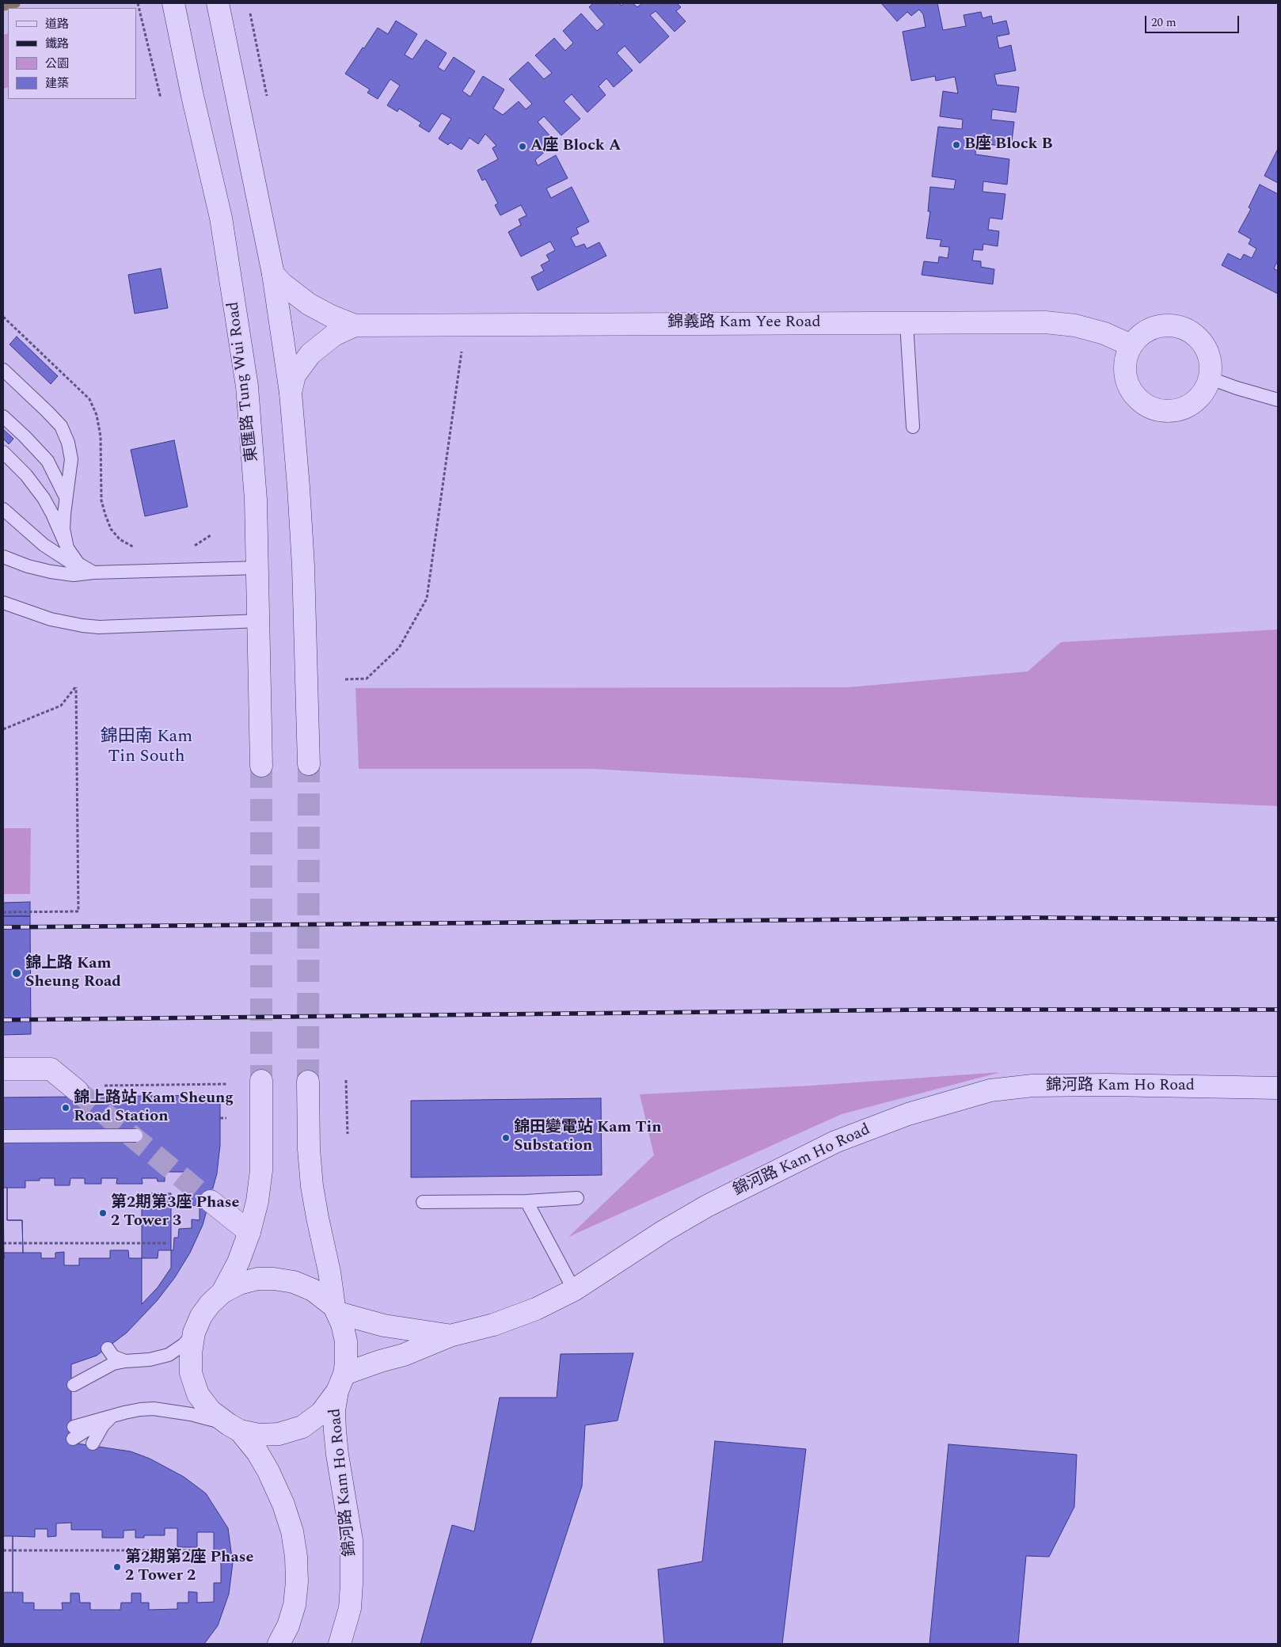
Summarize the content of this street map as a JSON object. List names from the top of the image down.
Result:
{
  "streets": {
    "street": ["錦義路 Kam Yee Road", "東匯路 Tung Wui Road", "錦河路 Kam Ho Road"]
  },
  "districts": ["錦田南 Kam Tin South"],
  "places": [
    "B座 Block B",
    "A座 Block A",
    "錦上路 Kam Sheung Road",
    "錦上路站 Kam Sheung Road Station",
    "錦田變電站 Kam Tin Substation",
    "第2期第3座 Phase 2 Tower 3",
    "第2期第2座 Phase 2 Tower 2"
  ],
  "legend": [
    "道路",
    "鐵路",
    "公園",
    "建築"
  ],
  "scale_bar": "20 m"
}
